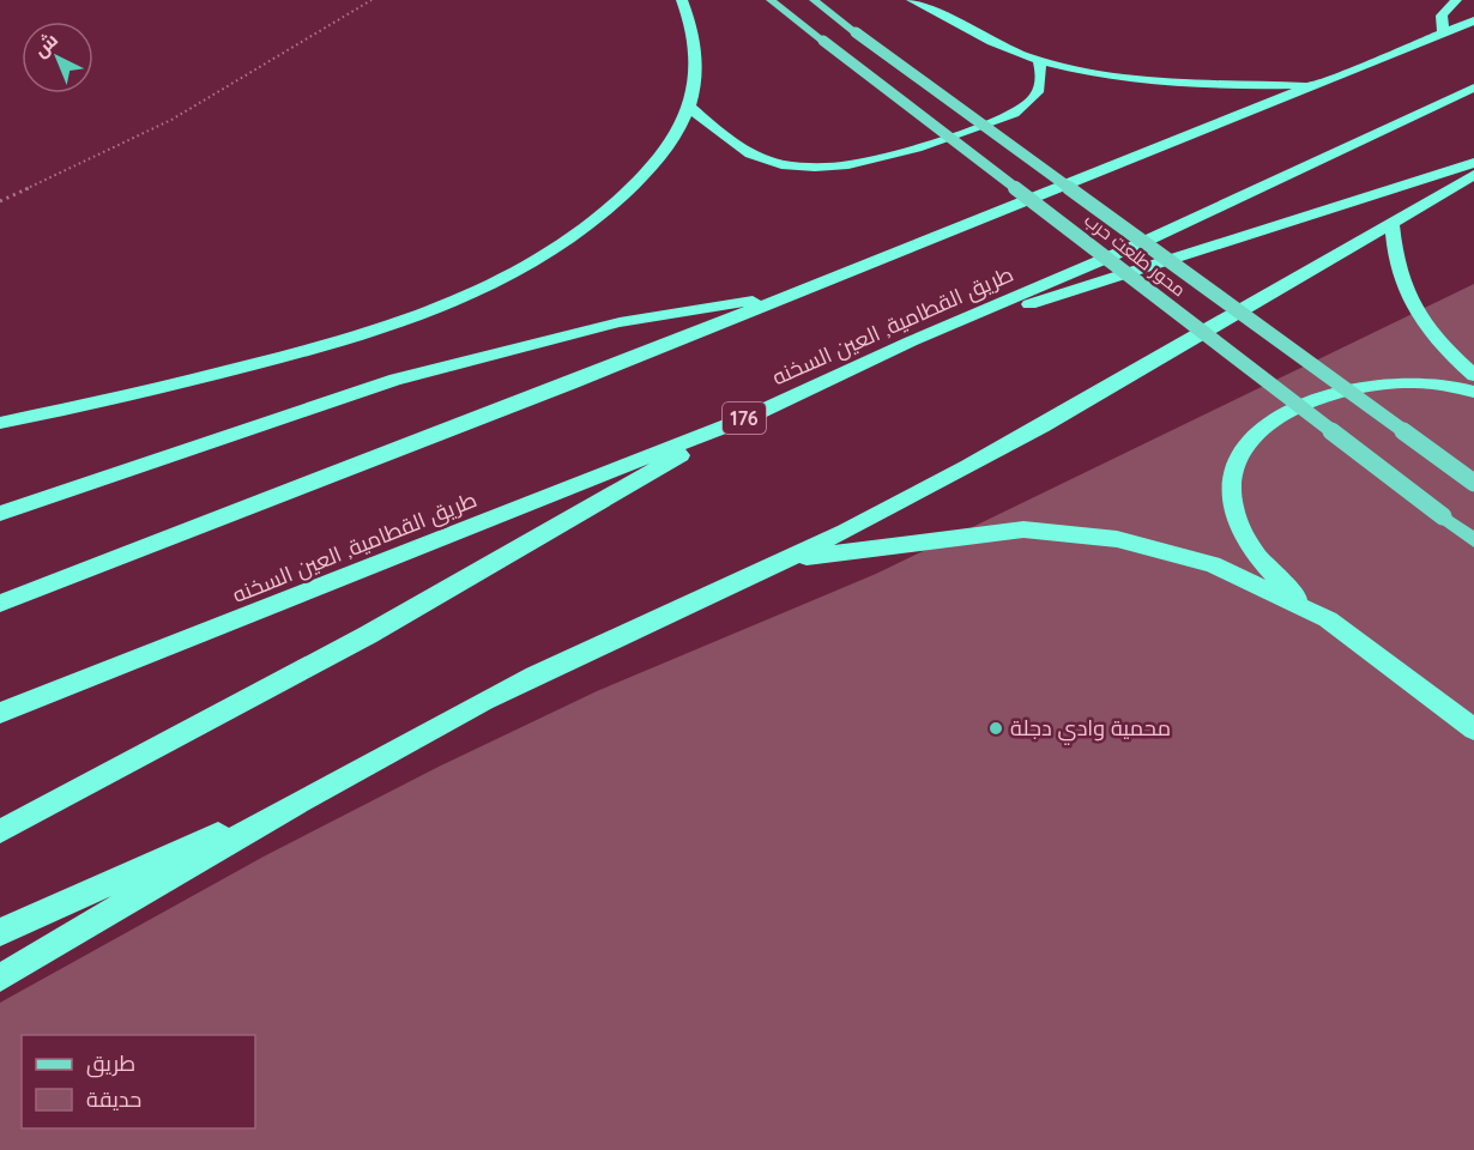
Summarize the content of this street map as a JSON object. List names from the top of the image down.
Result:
{
  "streets": {
    "highway": ["طريق القطامية, العين السخنه", "176"],
    "main road": ["محور طلعت حرب"]
  },
  "crossings": [
    ["طريق القطامية, العين السخنه", "176"]
  ],
  "places": ["محمية وادي دجلة"],
  "legend": ["طريق", "حديقة"],
  "north": "top left"
}
